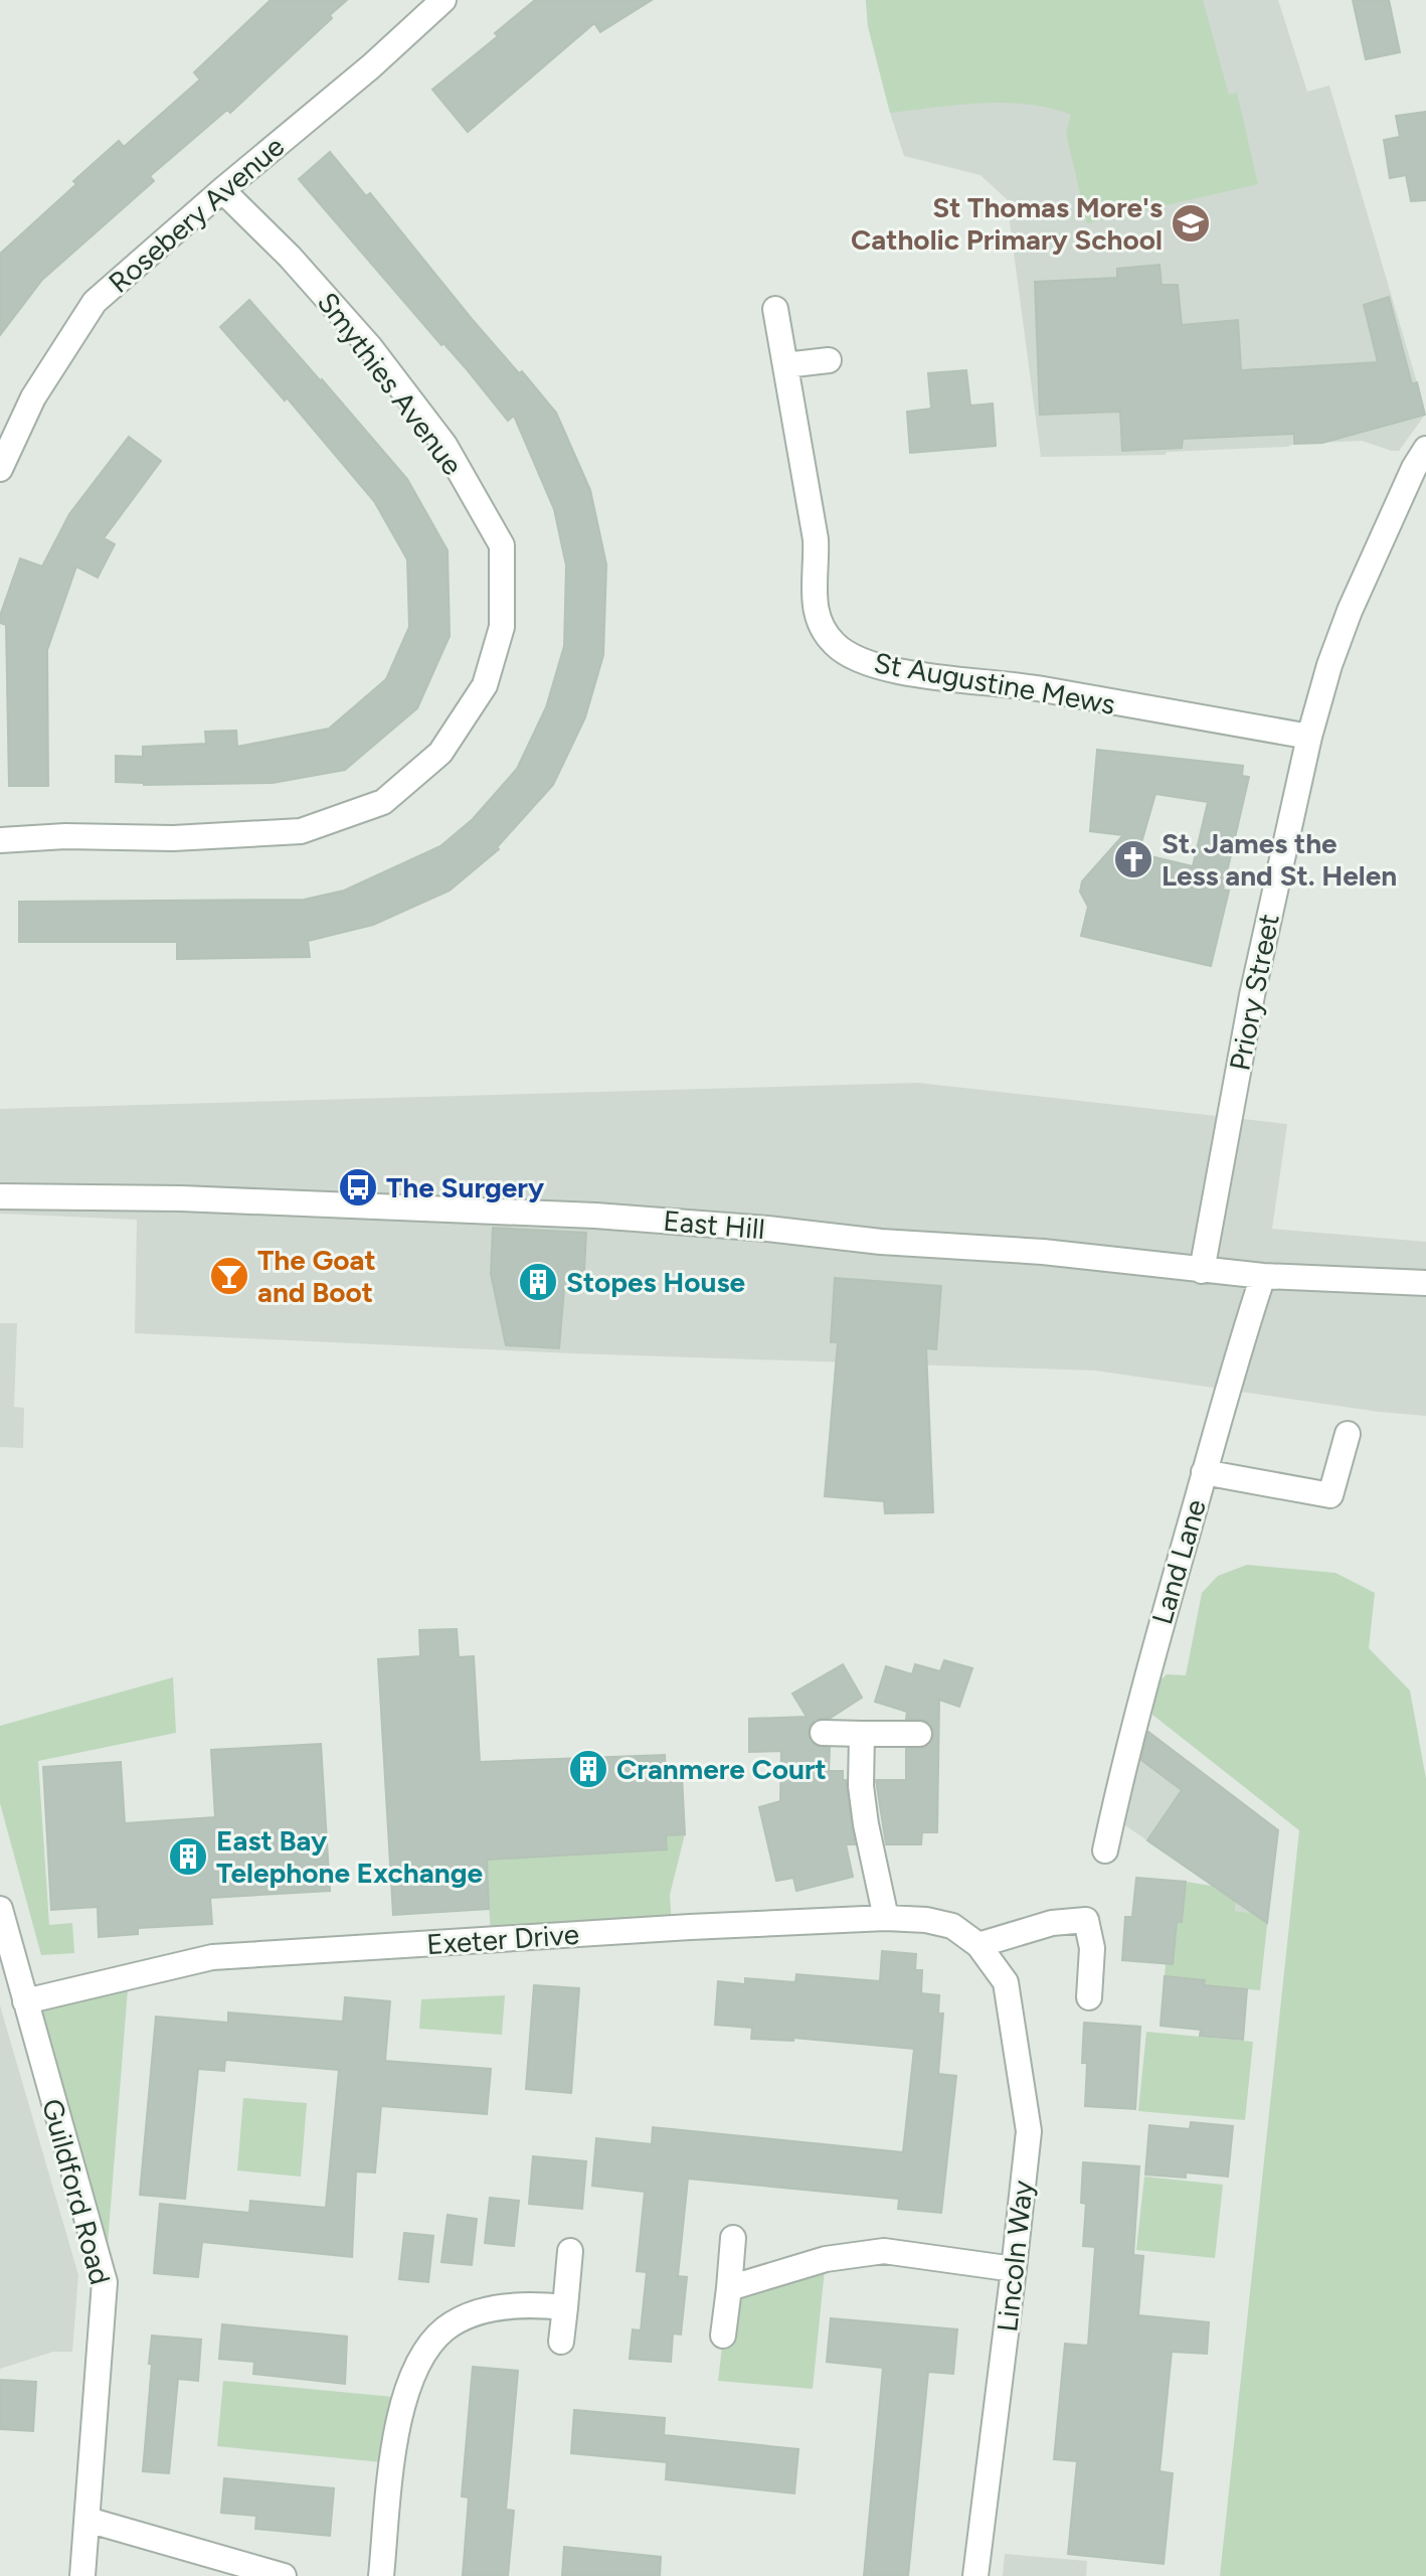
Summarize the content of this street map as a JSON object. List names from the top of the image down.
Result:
{
  "streets": {
    "street": [
      "Rosebery Avenue",
      "Smythies Avenue",
      "St Augustine Mews",
      "Priory Street",
      "East Hill",
      "Land Lane",
      "Exeter Drive",
      "Guildford Road",
      "Lincoln Way"
    ]
  },
  "crossings": [
    ["Rosebery Avenue", "Smythies Avenue"],
    ["St Augustine Mews", "Priory Street"],
    ["Priory Street", "East Hill"],
    ["East Hill", "Land Lane"],
    ["Exeter Drive", "Guildford Road"],
    ["Exeter Drive", "Lincoln Way"]
  ],
  "places": {
    "school or university": ["St Thomas More's Catholic Primary School"],
    "church": ["St. James the Less and St. Helen"],
    "bus stop": ["The Surgery"],
    "bar": ["The Goat and Boot"],
    "building": ["Stopes House", "Cranmere Court", "East Bay Telephone Exchange"]
  }
}
